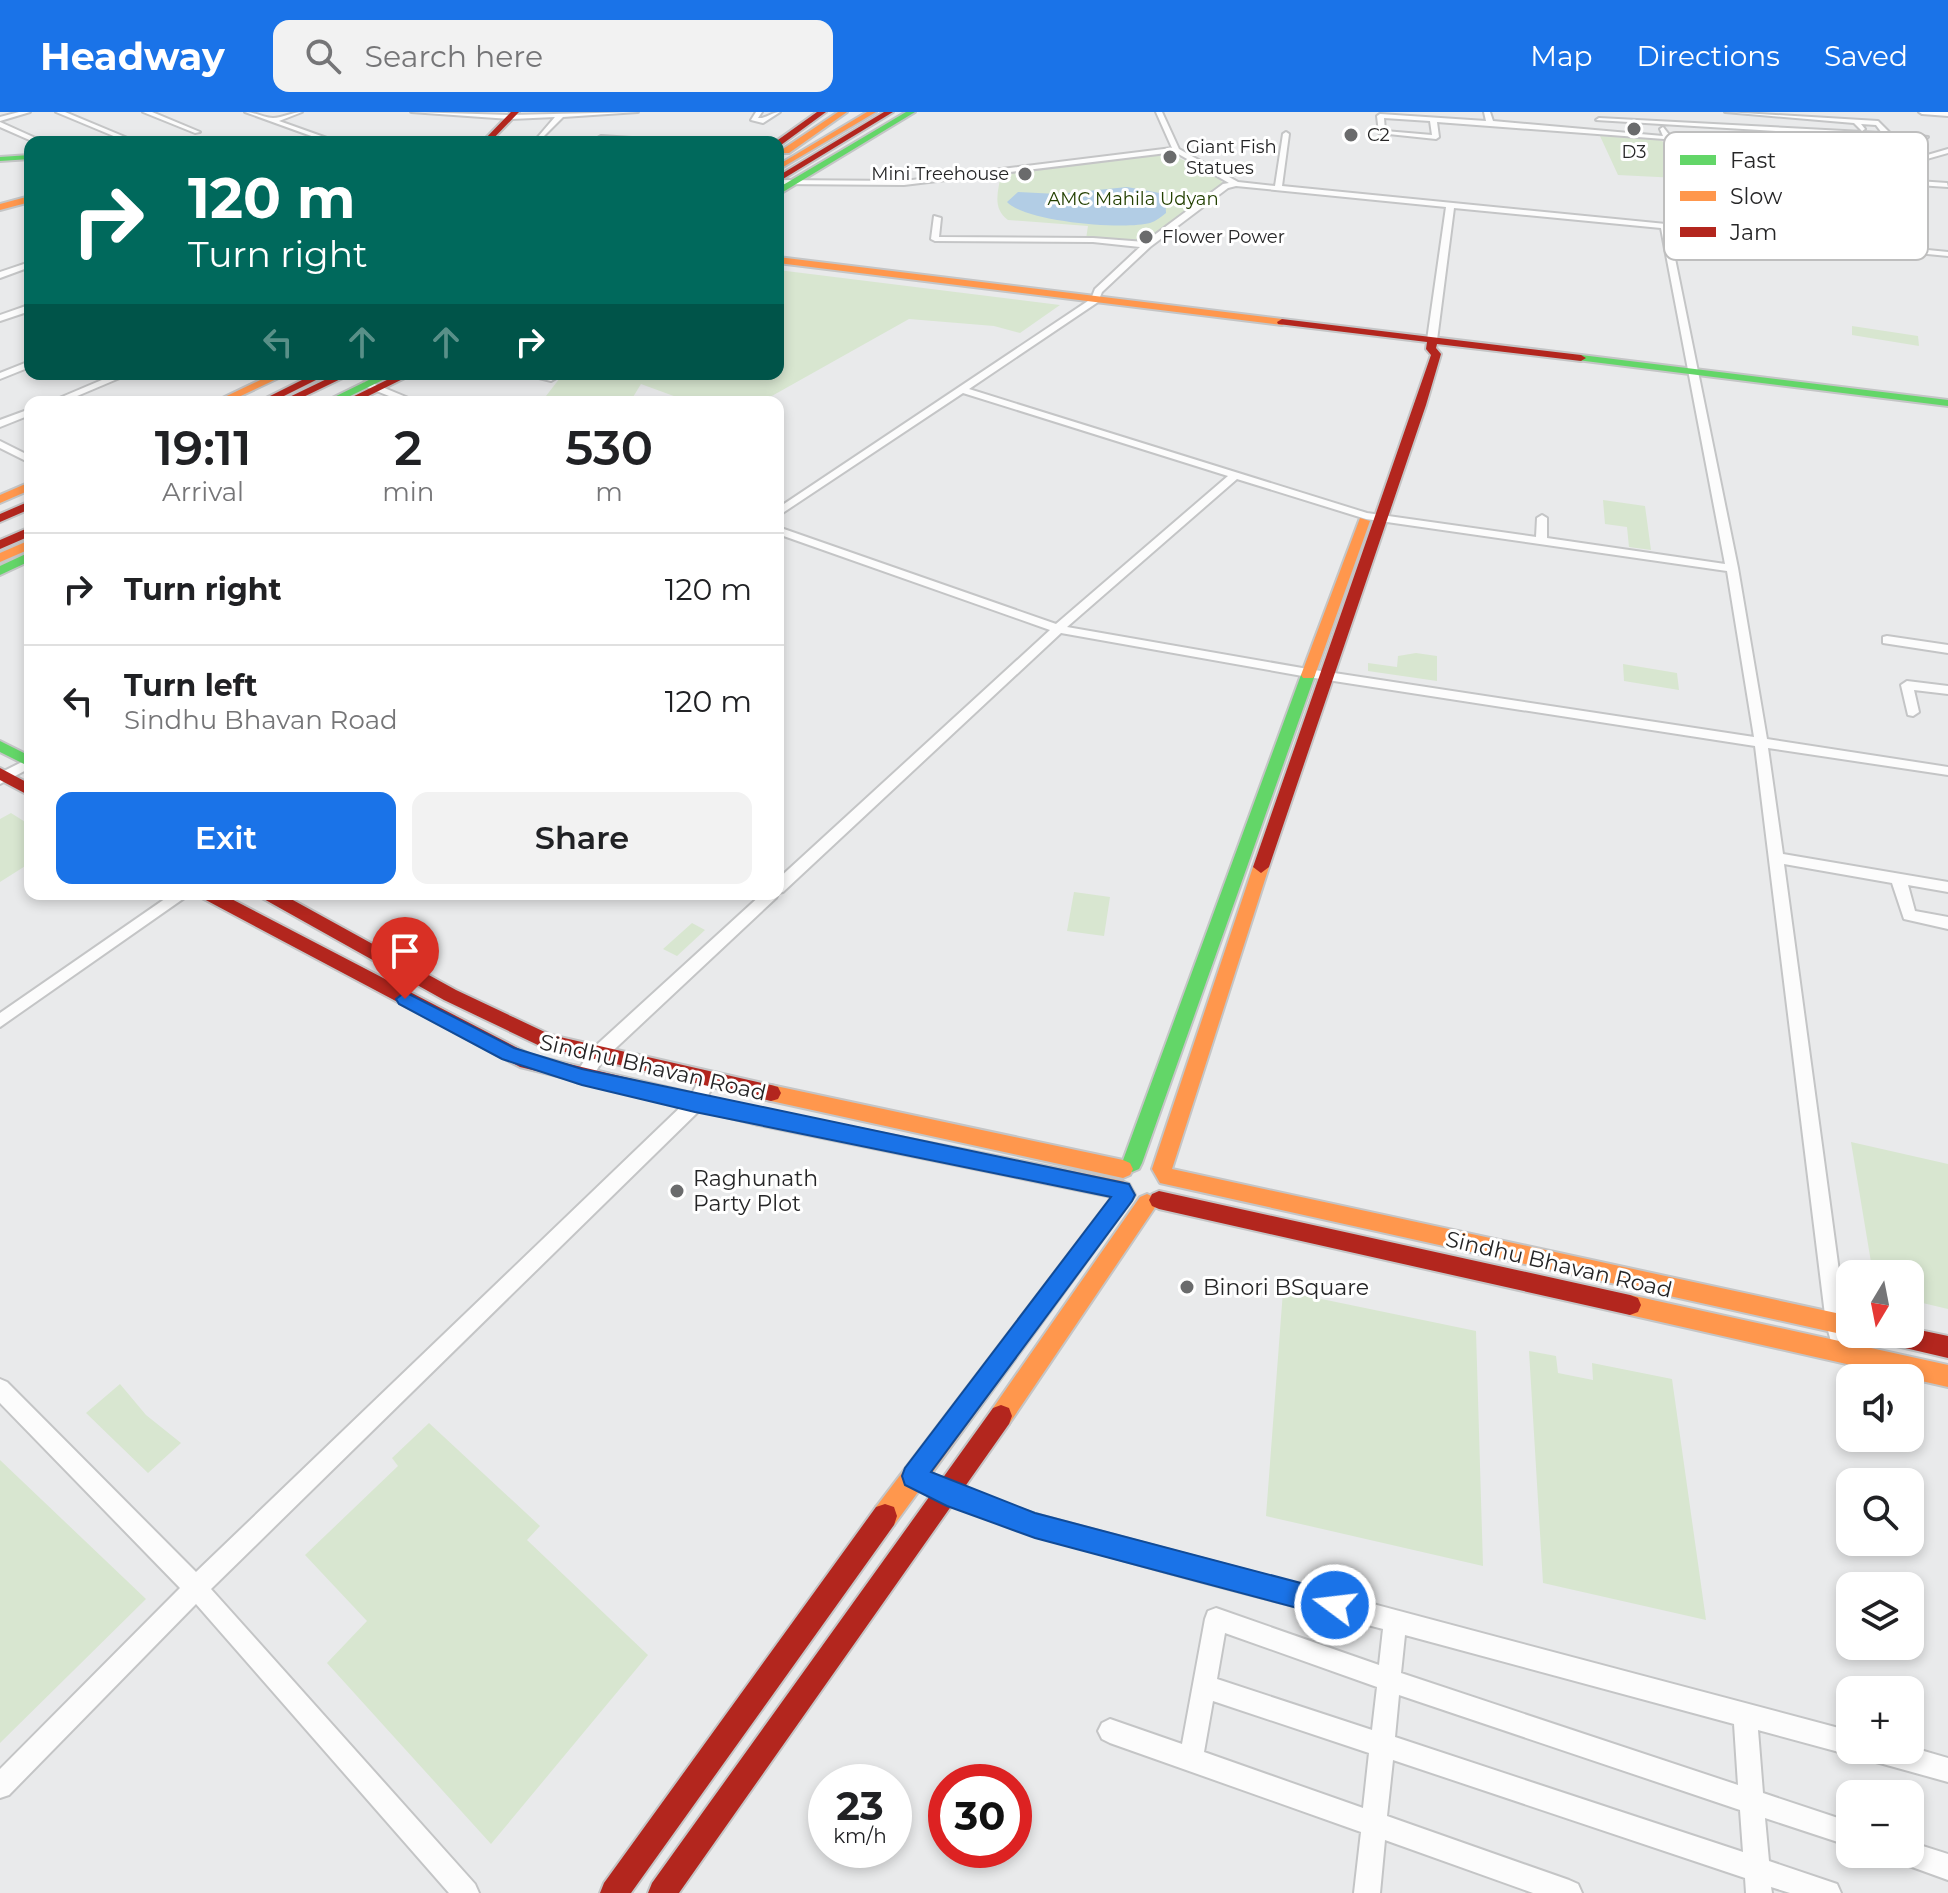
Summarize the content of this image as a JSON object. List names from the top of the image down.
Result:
{
  "streets": {
    "main road": ["Sindhu Bhavan Road"]
  },
  "parks": ["AMC Mahila Udyan"],
  "places": [
    "D3",
    "C2",
    "Giant Fish Statues",
    "Mini Treehouse",
    "Flower Power",
    "Raghunath Party Plot",
    "Binori BSquare"
  ],
  "legend": ["Fast", "Slow", "Jam"],
  "north": "bottom",
  "page": {
    "header": "Headway",
    "search": "Search here",
    "nav": ["Map", "Directions", "Saved"],
    "turn": ["120 m", "Turn right"],
    "eta": [
      "19:11",
      "Arrival",
      "2",
      "min",
      "530",
      "m"
    ],
    "list": [
      {
        "name": "Turn right",
        "value": "120 m"
      },
      {
        "name": "Turn left",
        "note": "Sindhu Bhavan Road",
        "value": "120 m"
      }
    ],
    "buttons": ["Exit", "Share"],
    "map_buttons": ["+", "−"],
    "speed": "23 km/h",
    "limit": "30"
  }
}
